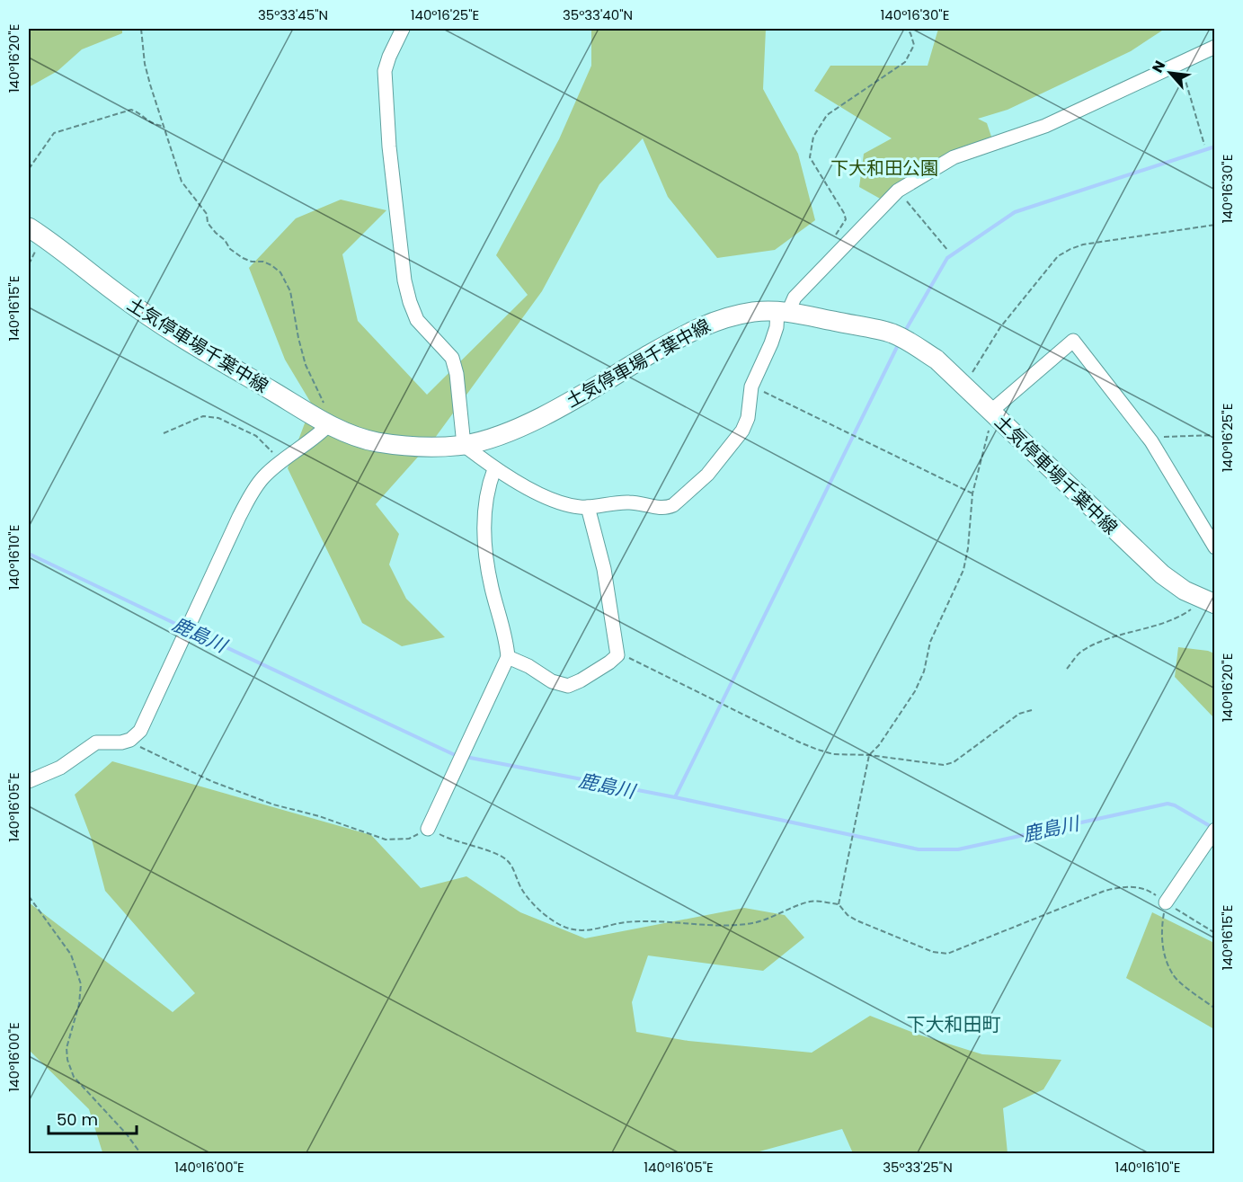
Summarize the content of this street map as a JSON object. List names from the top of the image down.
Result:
{
  "streets": {
    "main road": ["土気停車場千葉中線"]
  },
  "districts": ["下大和田町"],
  "water": ["鹿島川"],
  "parks": ["下大和田公園"],
  "scale_bar": "50 m",
  "north": "top left",
  "coordinates": [
    "35°33'45\"N",
    "140°16'25\"E",
    "35°33'40\"N",
    "140°16'30\"E",
    "140°16'20\"E",
    "140°16'15\"E",
    "140°16'10\"E",
    "140°16'05\"E",
    "140°16'00\"E",
    "35°33'25\"N"
  ]
}
